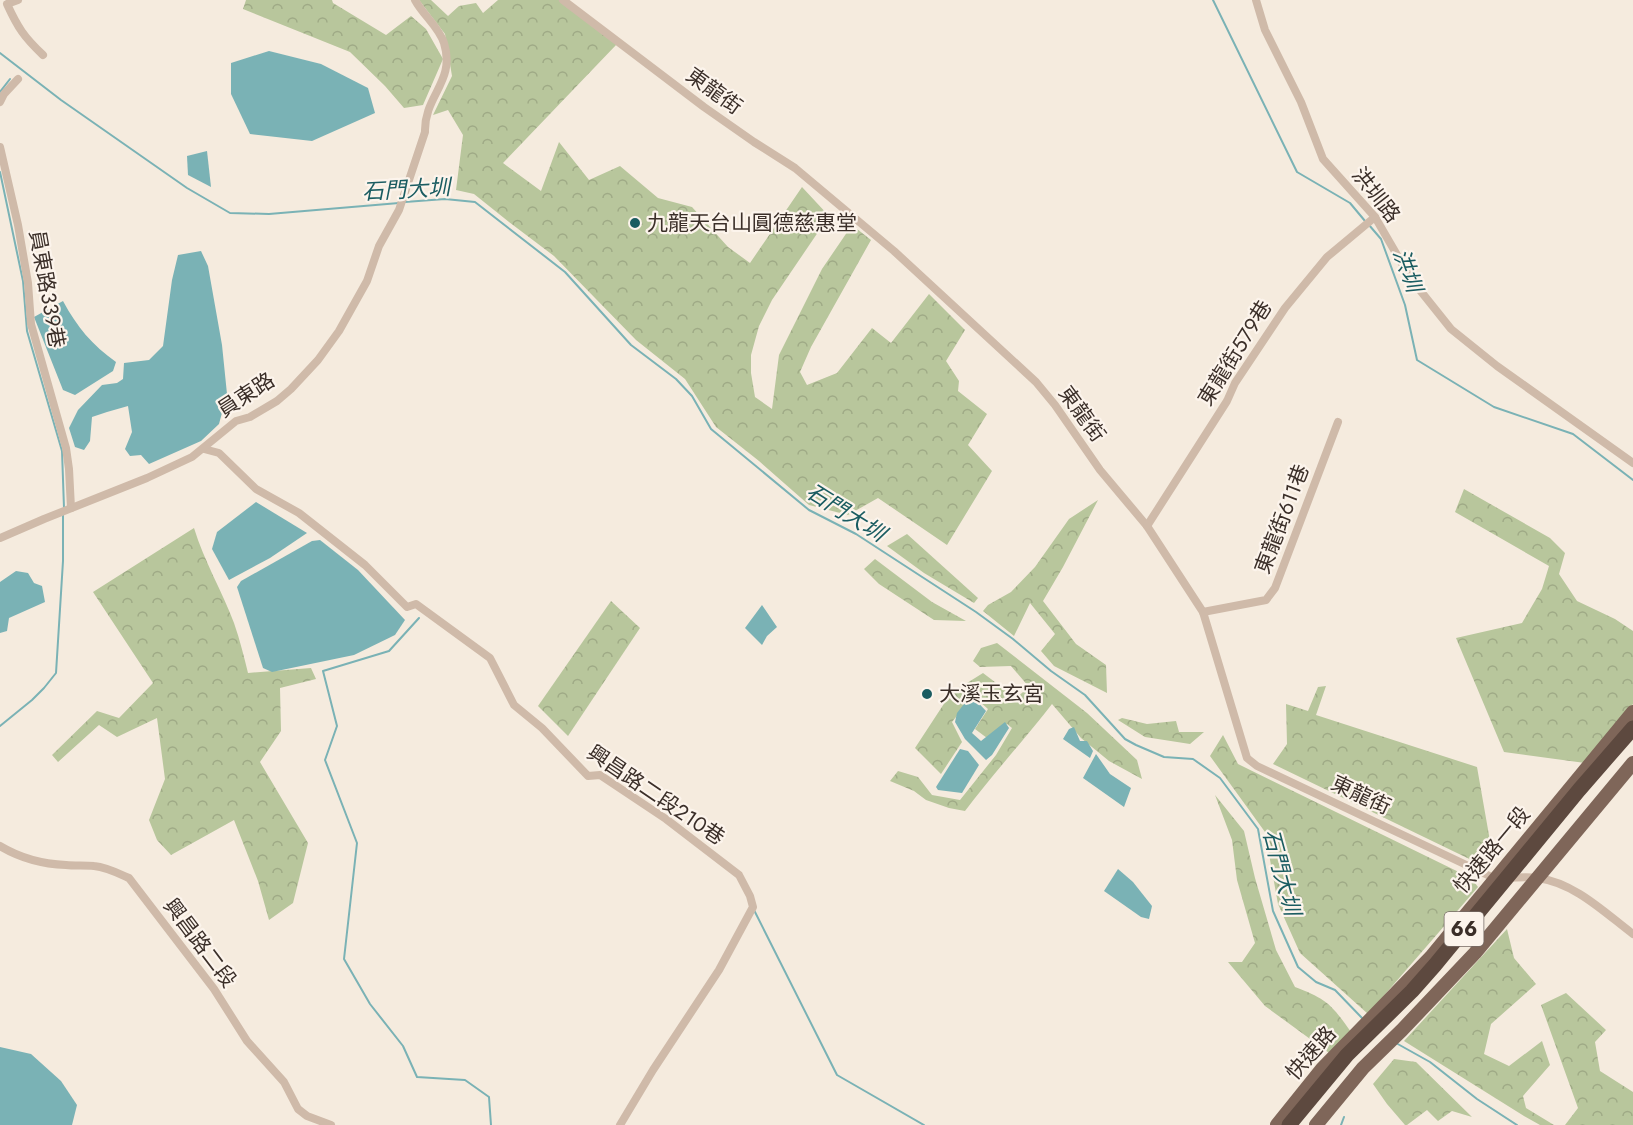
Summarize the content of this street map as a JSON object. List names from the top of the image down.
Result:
{
  "streets": {
    "highway": ["66"],
    "main road": ["快速路一段", "快速路"],
    "street": [
      "東龍街",
      "洪圳路",
      "員東路339巷",
      "東龍街579巷",
      "員東路",
      "東龍街611巷",
      "興昌路二段210巷",
      "興昌路二段"
    ]
  },
  "crossings": [
    ["東龍街", "東龍街579巷"],
    ["東龍街", "東龍街611巷"],
    ["東龍街", "快速路一段"],
    ["洪圳路", "東龍街579巷"],
    ["員東路339巷", "員東路"],
    ["員東路", "興昌路二段210巷"],
    ["快速路一段", "快速路"]
  ],
  "water": ["石門大圳", "洪圳"],
  "places": ["九龍天台山圓德慈惠堂", "大溪玉玄宮"]
}
